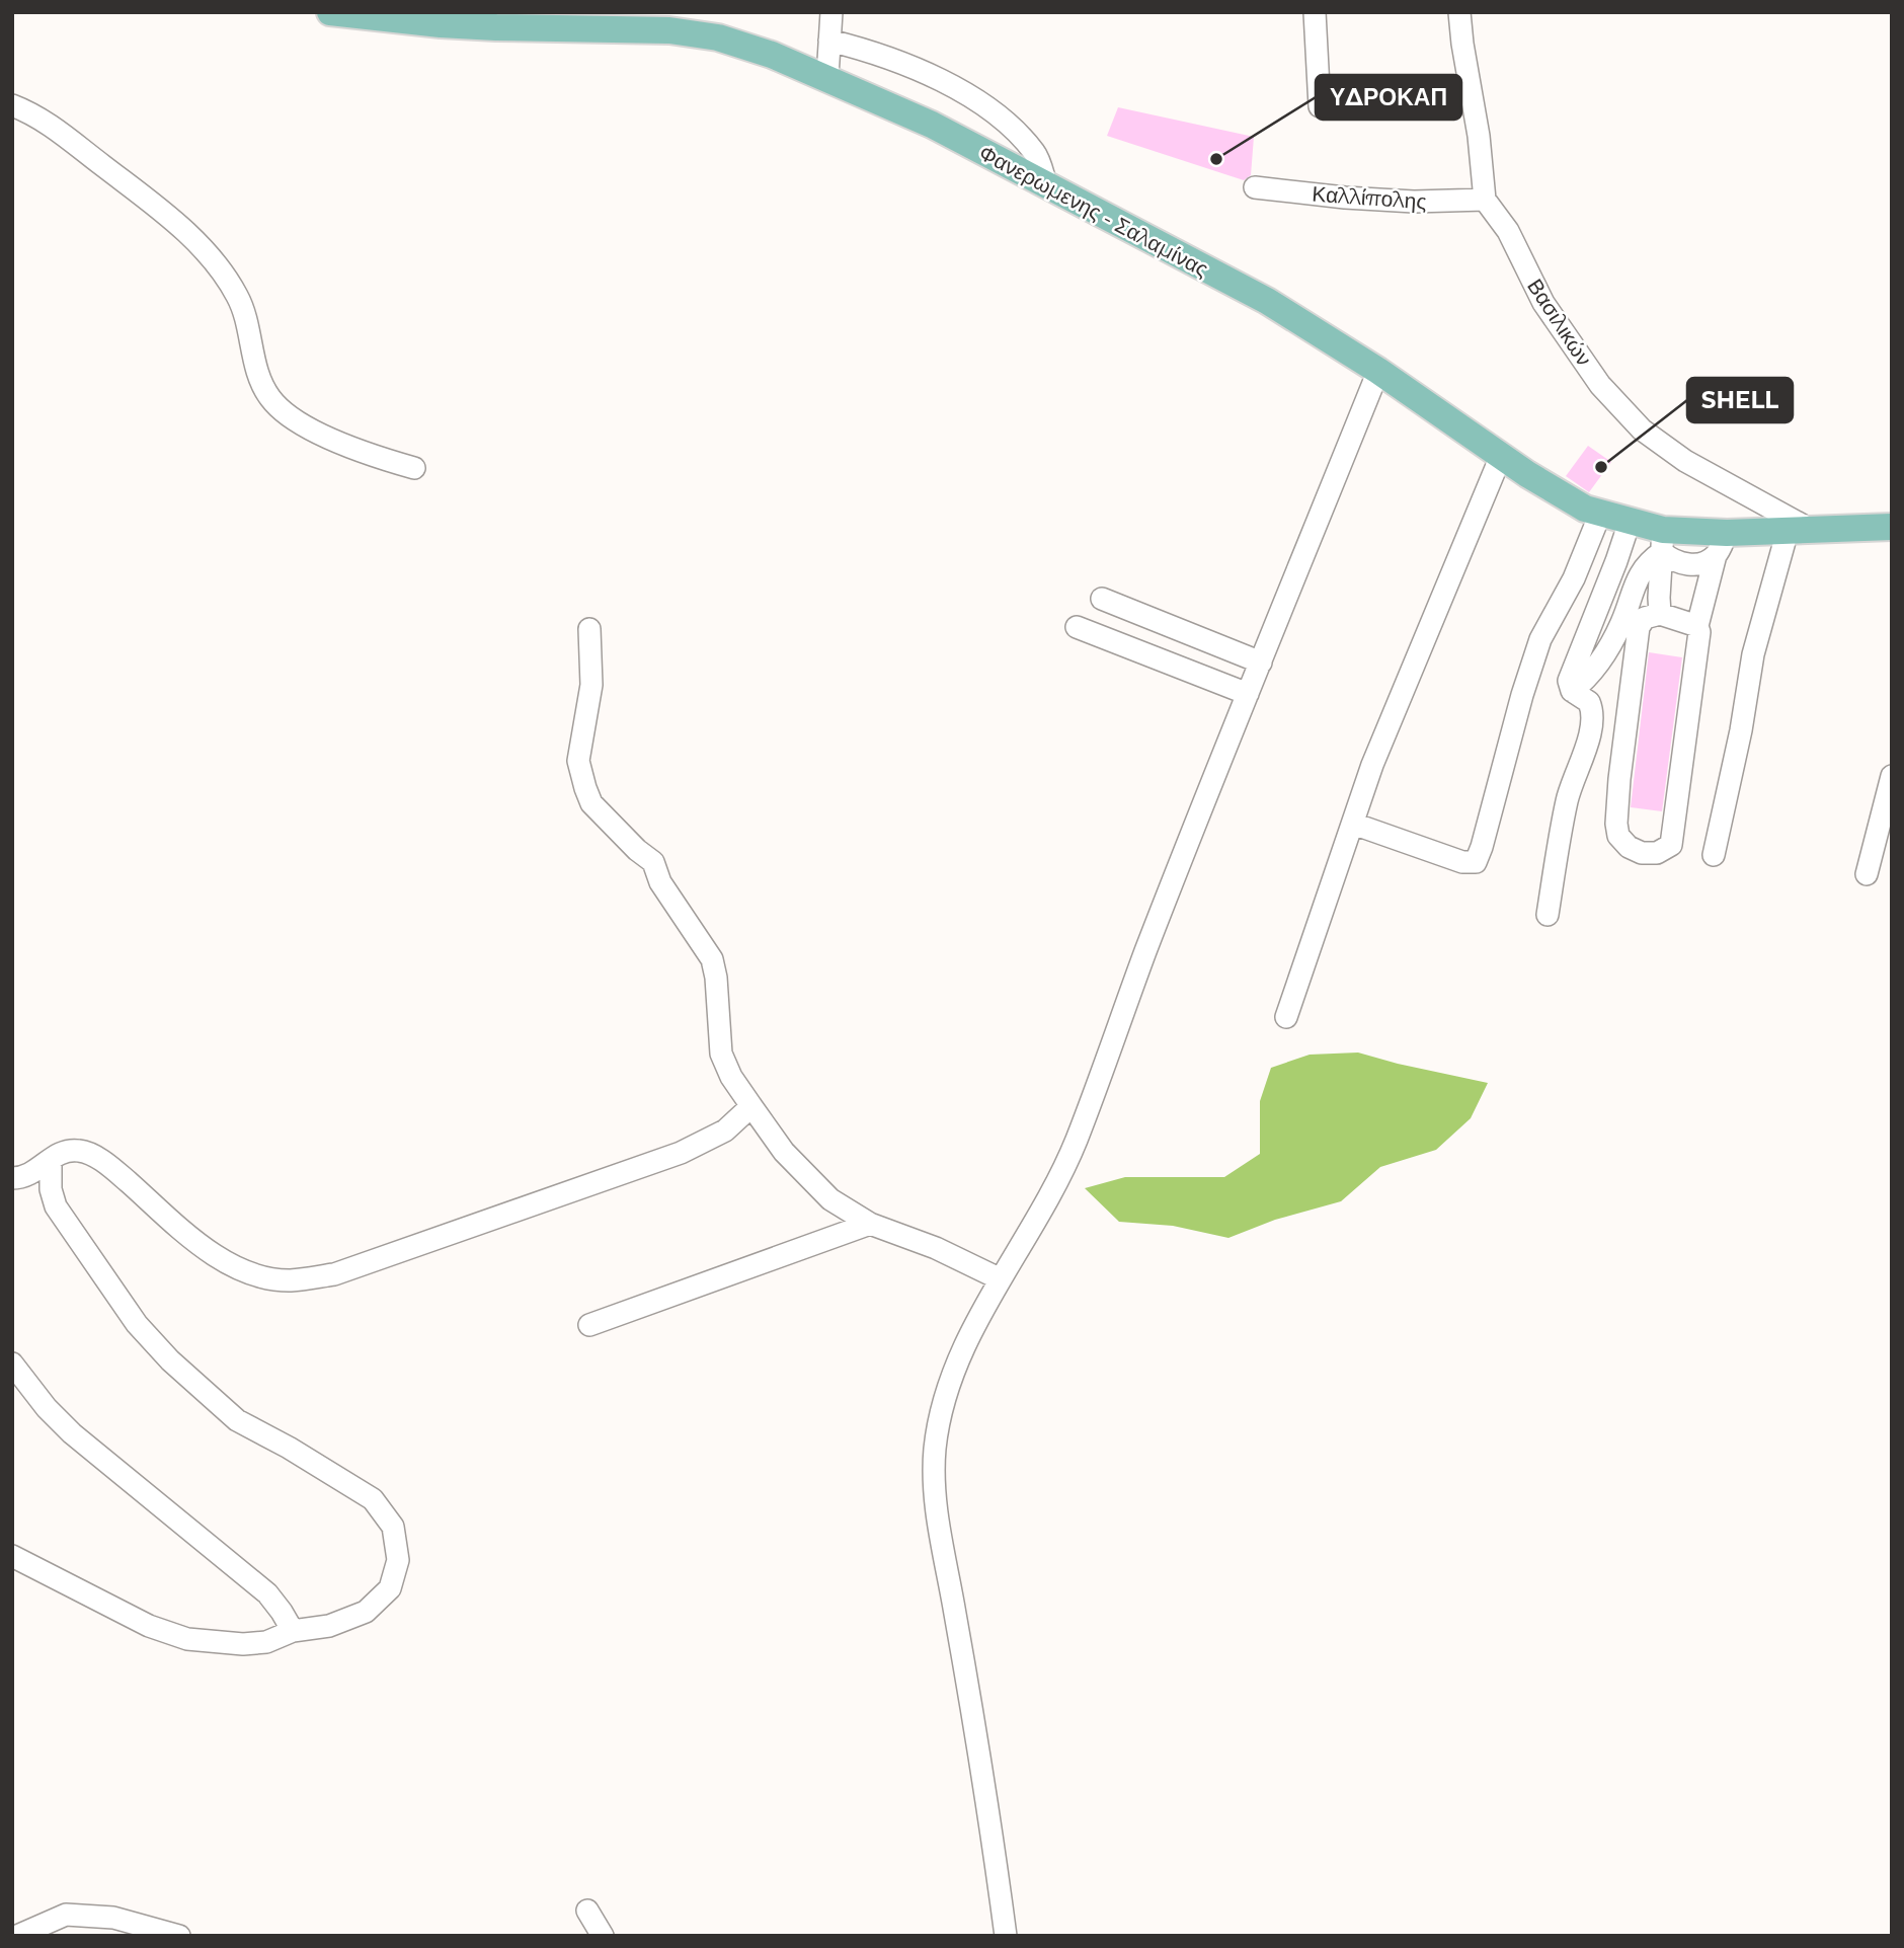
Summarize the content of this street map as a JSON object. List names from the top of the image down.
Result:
{
  "streets": {
    "main road": ["Φανερωμενης - Σαλαμίνας"],
    "street": ["Καλλίπολης", "Βασιλικών"]
  },
  "crossings": [
    ["Καλλίπολης", "Βασιλικών"],
    ["Φανερωμενης - Σαλαμίνας", "Βασιλικών"]
  ],
  "places": ["ΥΔΡΟΚΑΠ", "SHELL"]
}
